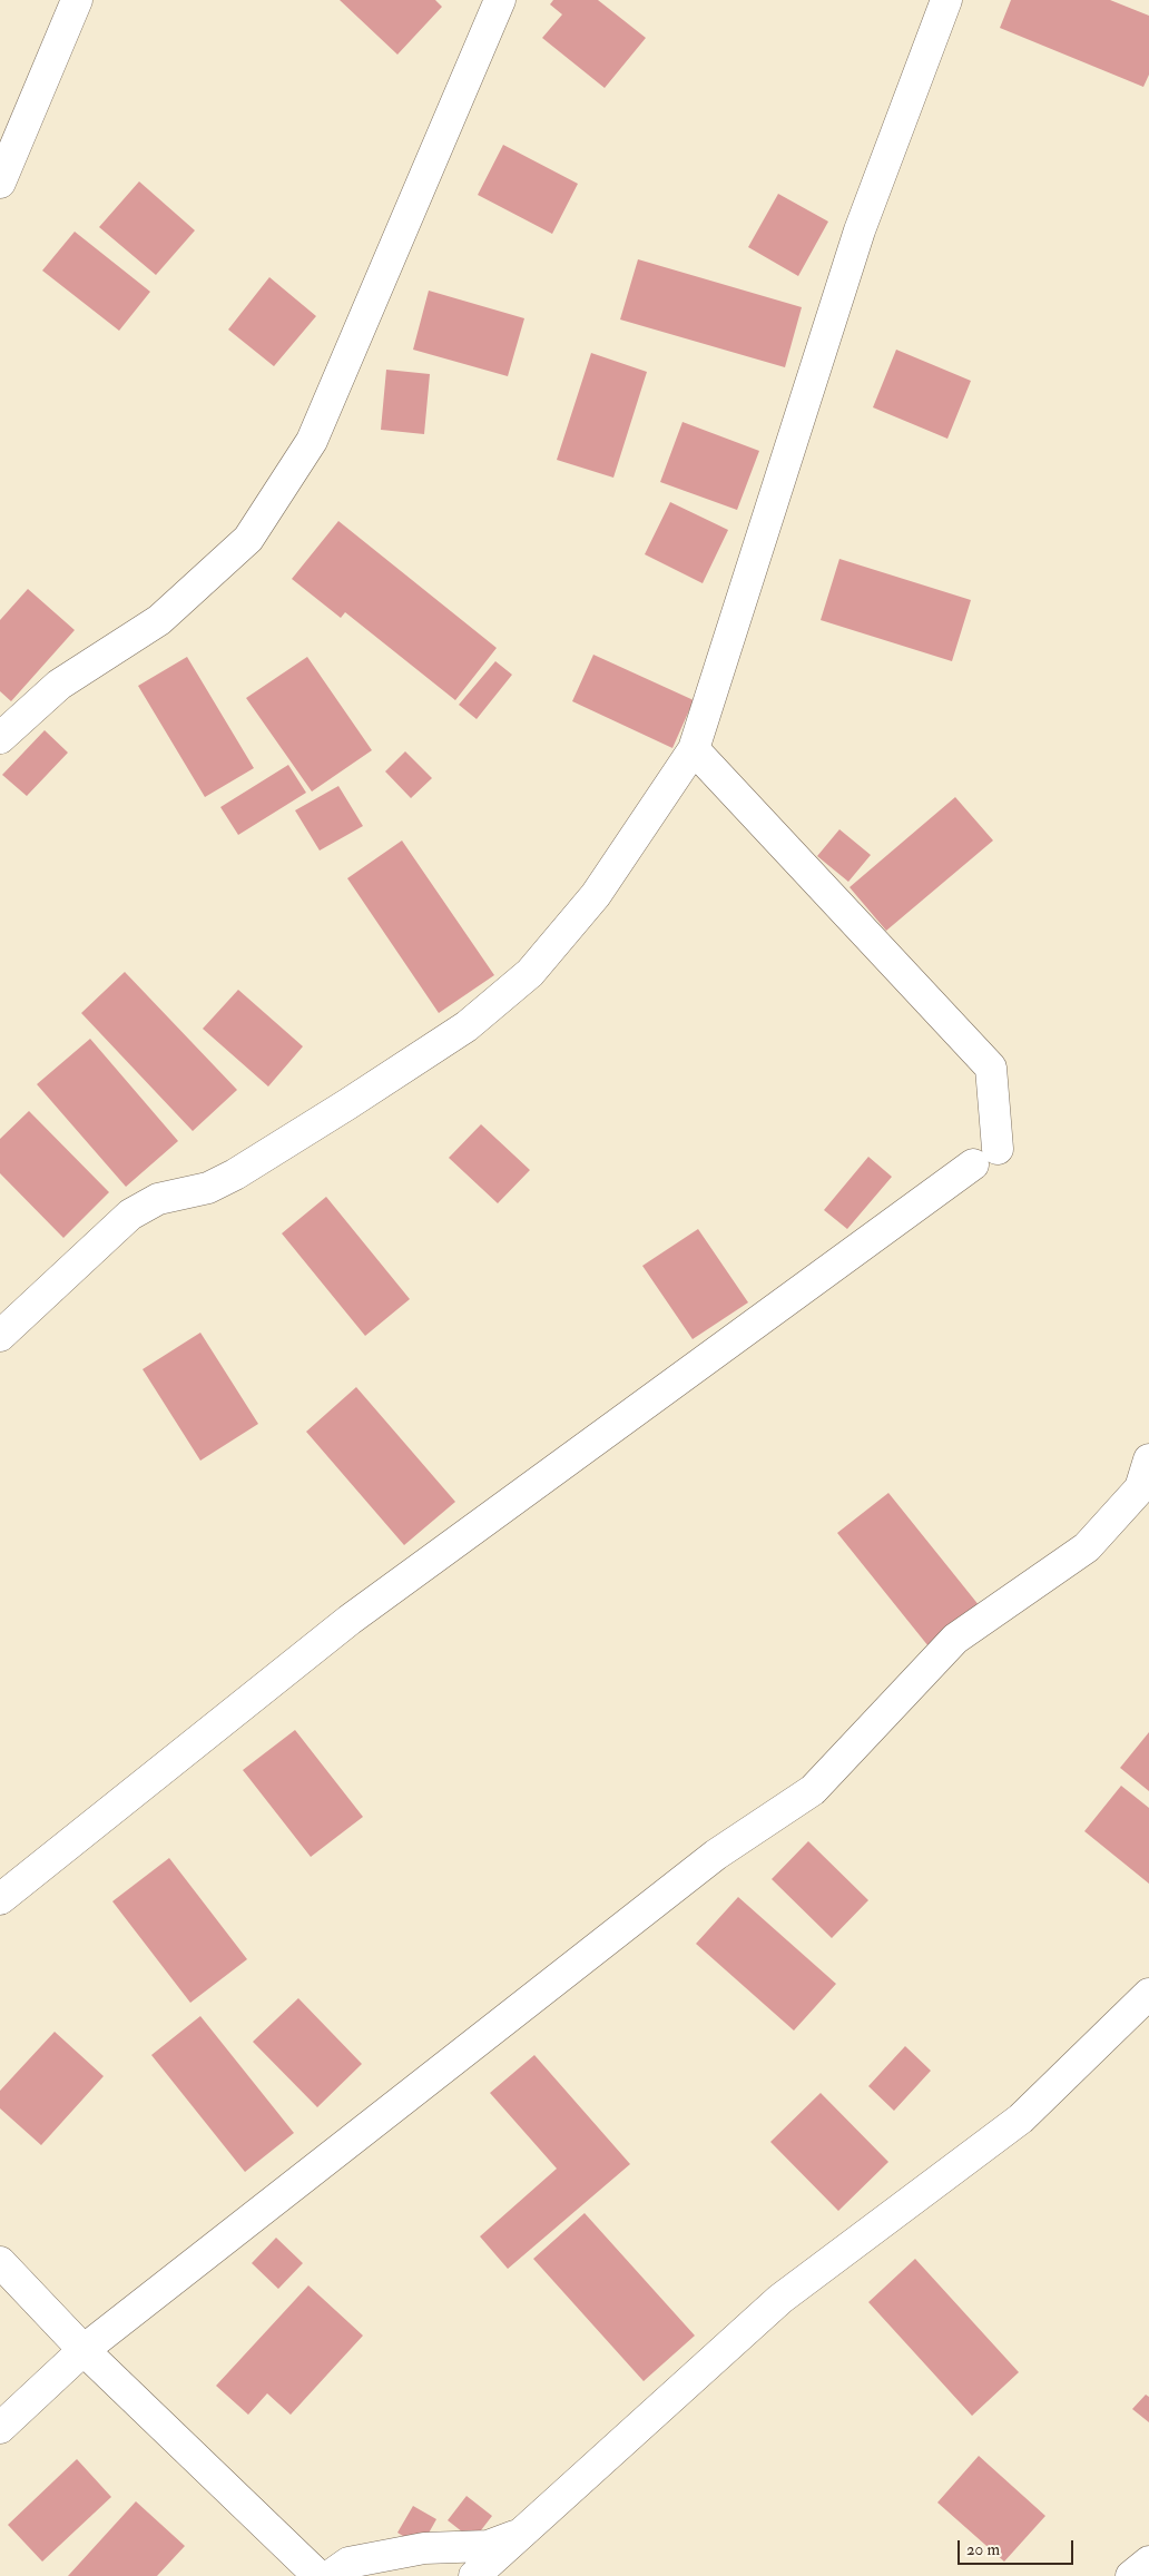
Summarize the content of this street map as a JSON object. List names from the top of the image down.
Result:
{
  "scale_bar": "20 m"
}
